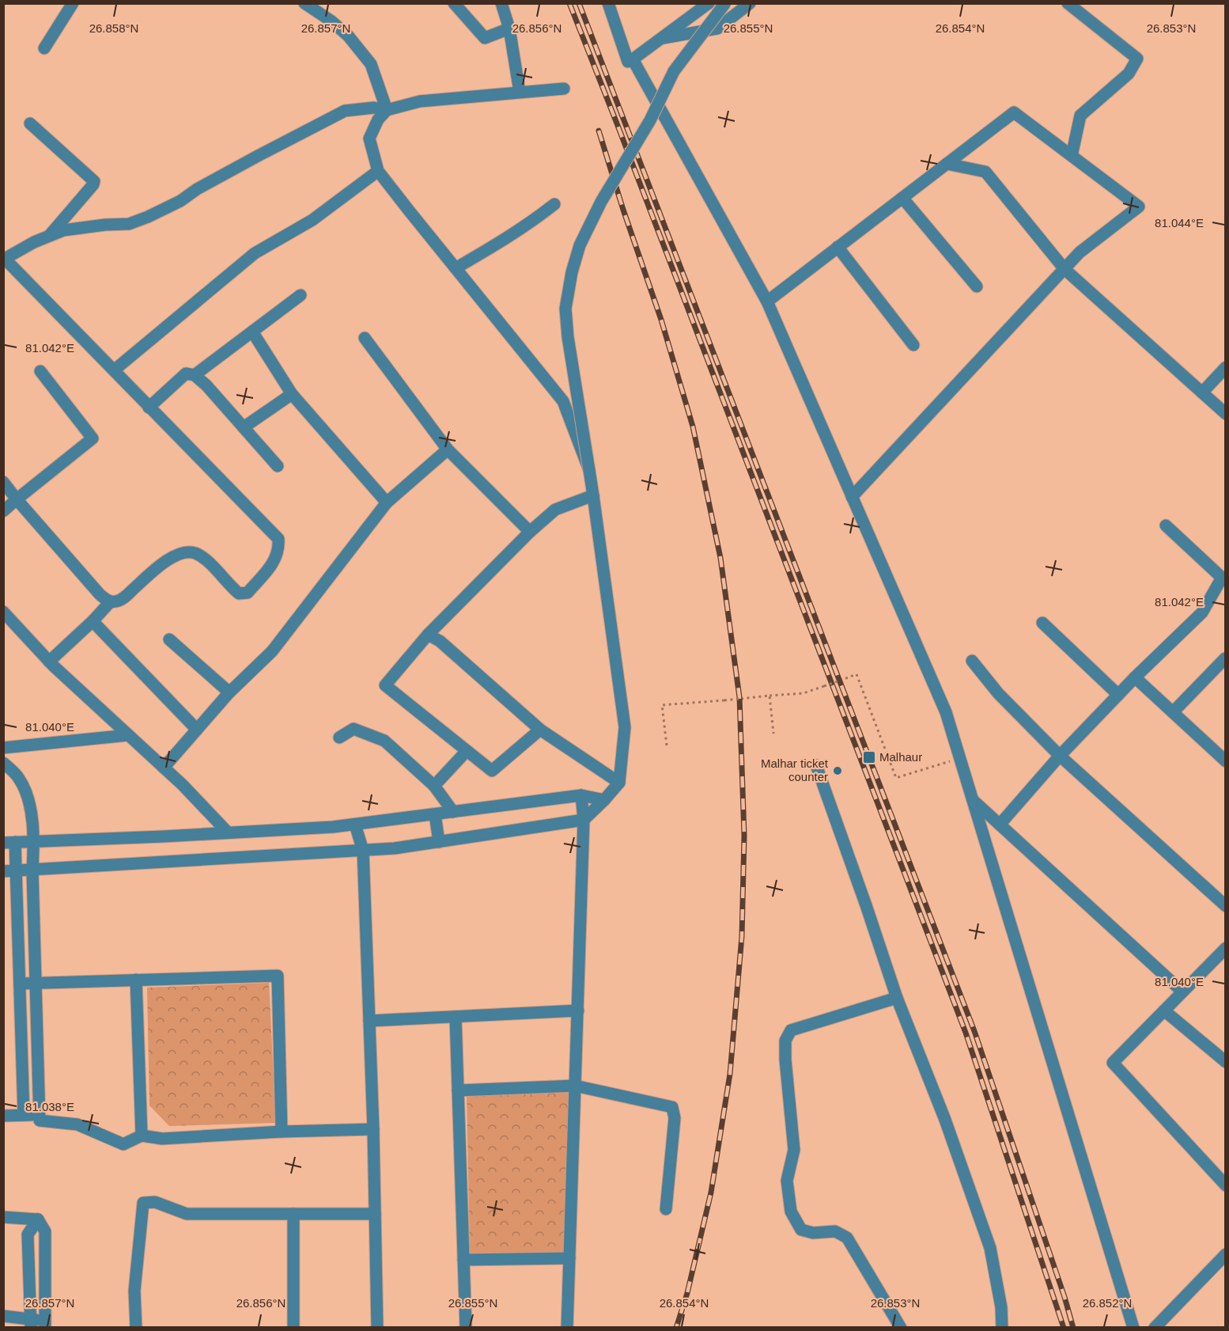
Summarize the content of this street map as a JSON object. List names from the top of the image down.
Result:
{
  "places": {
    "transit": ["Malhaur"],
    "other": ["Malhar ticket counter"]
  },
  "coordinates": [
    "26.858°N",
    "26.857°N",
    "26.856°N",
    "26.855°N",
    "26.854°N",
    "26.853°N",
    "81.044°E",
    "81.042°E",
    "81.040°E",
    "81.038°E",
    "26.852°N"
  ]
}
